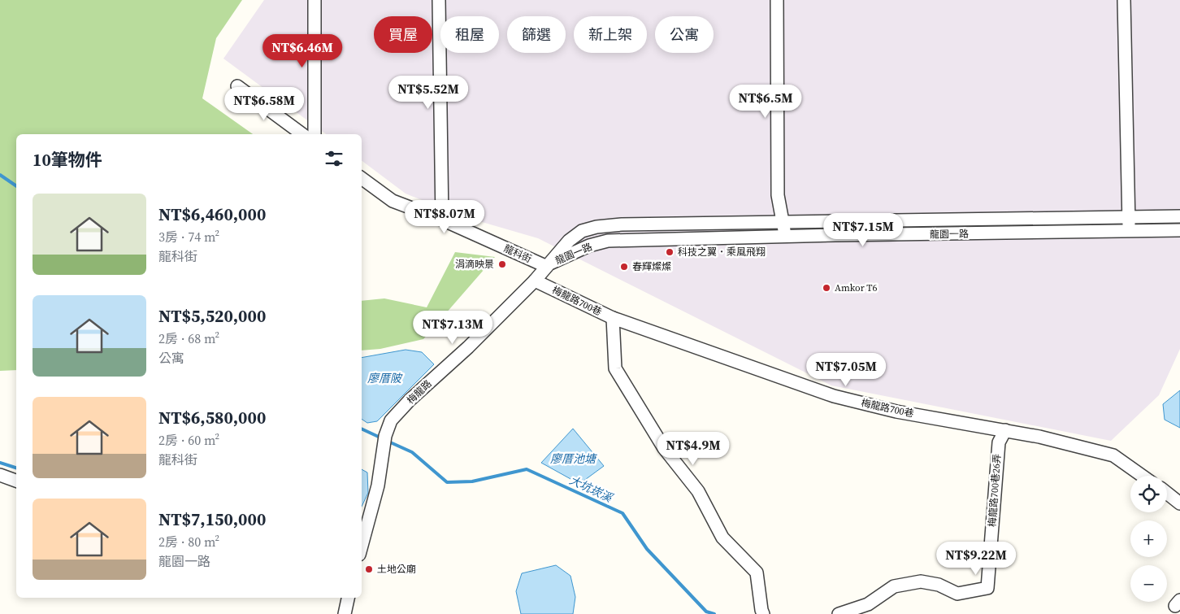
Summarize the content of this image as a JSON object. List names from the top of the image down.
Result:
{
  "streets": {
    "street": [
      "龍園一路",
      "龍科街",
      "梅龍路700巷",
      "梅龍路",
      "梅龍路700巷26弄"
    ]
  },
  "crossings": [
    ["龍園一路", "龍科街"],
    ["龍園一路", "梅龍路"],
    ["龍科街", "梅龍路"],
    ["梅龍路700巷", "梅龍路"],
    ["梅龍路700巷", "梅龍路700巷26弄"]
  ],
  "water": ["廖厝陂", "廖厝池塘", "大坑崁溪"],
  "places": [
    "科技之翼．乘風飛翔",
    "涓滴映景",
    "春輝燦燦",
    "Amkor T6",
    "土地公廟"
  ],
  "page": {
    "chip": [
      "買屋",
      "租屋",
      "篩選",
      "新上架",
      "公寓"
    ],
    "price": [
      "NT$6.46M",
      "NT$5.52M",
      "NT$6.5M",
      "NT$6.58M",
      "NT$8.07M",
      "NT$7.15M",
      "NT$7.13M",
      "NT$7.05M",
      "NT$4.9M",
      "NT$9.22M"
    ],
    "heading": "10筆物件",
    "list": [
      {
        "name": "NT$6,460,000",
        "note": "3房 · 74 m² · 龍科街"
      },
      {
        "name": "NT$5,520,000",
        "note": "2房 · 68 m² · 公寓"
      },
      {
        "name": "NT$6,580,000",
        "note": "2房 · 60 m² · 龍科街"
      },
      {
        "name": "NT$7,150,000",
        "note": "2房 · 80 m² · 龍園一路"
      }
    ],
    "map_buttons": ["+", "−"]
  }
}
